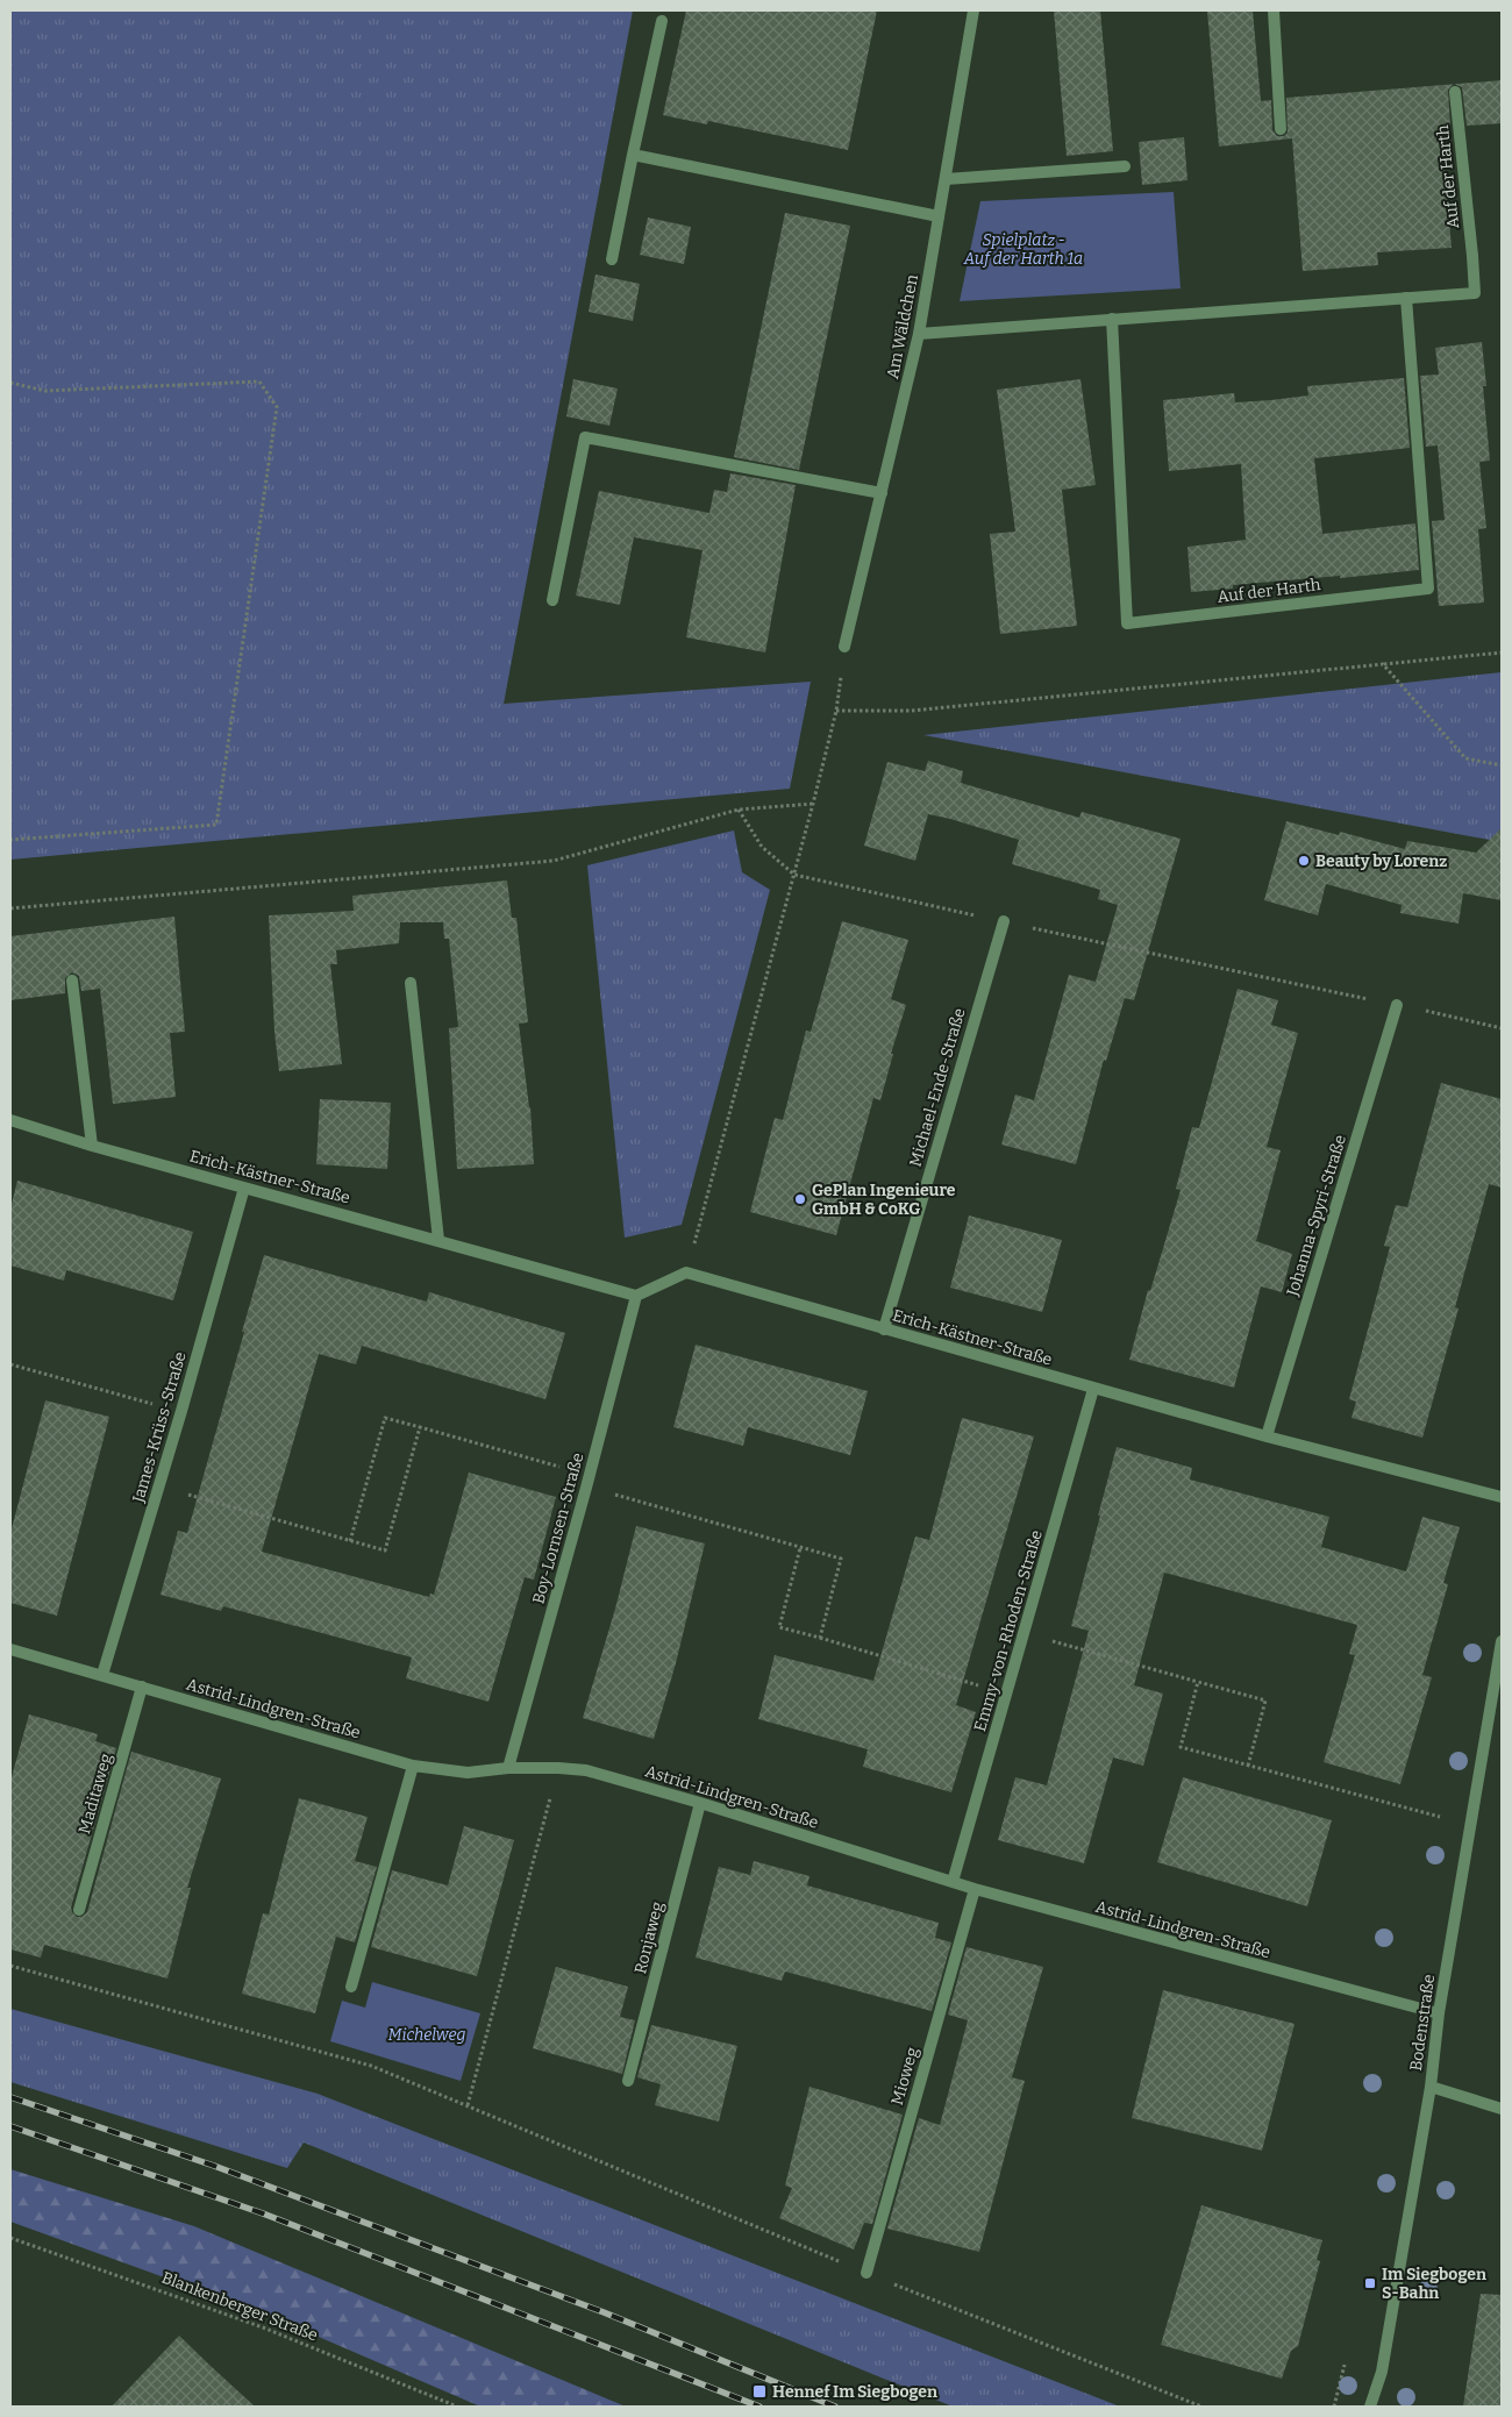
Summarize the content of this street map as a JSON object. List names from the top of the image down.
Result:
{
  "streets": {
    "street": [
      "Auf der Harth",
      "Am Wäldchen",
      "Michael-Ende-Straße",
      "Erich-Kästner-Straße",
      "Johanna-Spyri-Straße",
      "James-Krüss-Straße",
      "Boy-Lornsen-Straße",
      "Emmy-von-Rhoden-Straße",
      "Astrid-Lindgren-Straße",
      "Maditaweg",
      "Ronjaweg",
      "Bodenstraße",
      "Mioweg"
    ],
    "path": ["Blankenberger Straße"]
  },
  "crossings": [
    ["Auf der Harth", "Am Wäldchen"],
    ["Michael-Ende-Straße", "Erich-Kästner-Straße"],
    ["Erich-Kästner-Straße", "Johanna-Spyri-Straße"],
    ["Erich-Kästner-Straße", "James-Krüss-Straße"],
    ["Erich-Kästner-Straße", "Boy-Lornsen-Straße"],
    ["Erich-Kästner-Straße", "Emmy-von-Rhoden-Straße"],
    ["James-Krüss-Straße", "Astrid-Lindgren-Straße"],
    ["Boy-Lornsen-Straße", "Astrid-Lindgren-Straße"],
    ["Emmy-von-Rhoden-Straße", "Astrid-Lindgren-Straße"],
    ["Astrid-Lindgren-Straße", "Maditaweg"],
    ["Astrid-Lindgren-Straße", "Ronjaweg"],
    ["Astrid-Lindgren-Straße", "Bodenstraße"],
    ["Astrid-Lindgren-Straße", "Mioweg"]
  ],
  "parks": ["Spielplatz - Auf der Harth 1a", "Michelweg"],
  "places": {
    "other": ["Beauty by Lorenz", "GePlan Ingenieure GmbH & CoKG"],
    "transit": ["Im Siegbogen S-Bahn", "Hennef Im Siegbogen"]
  }
}
